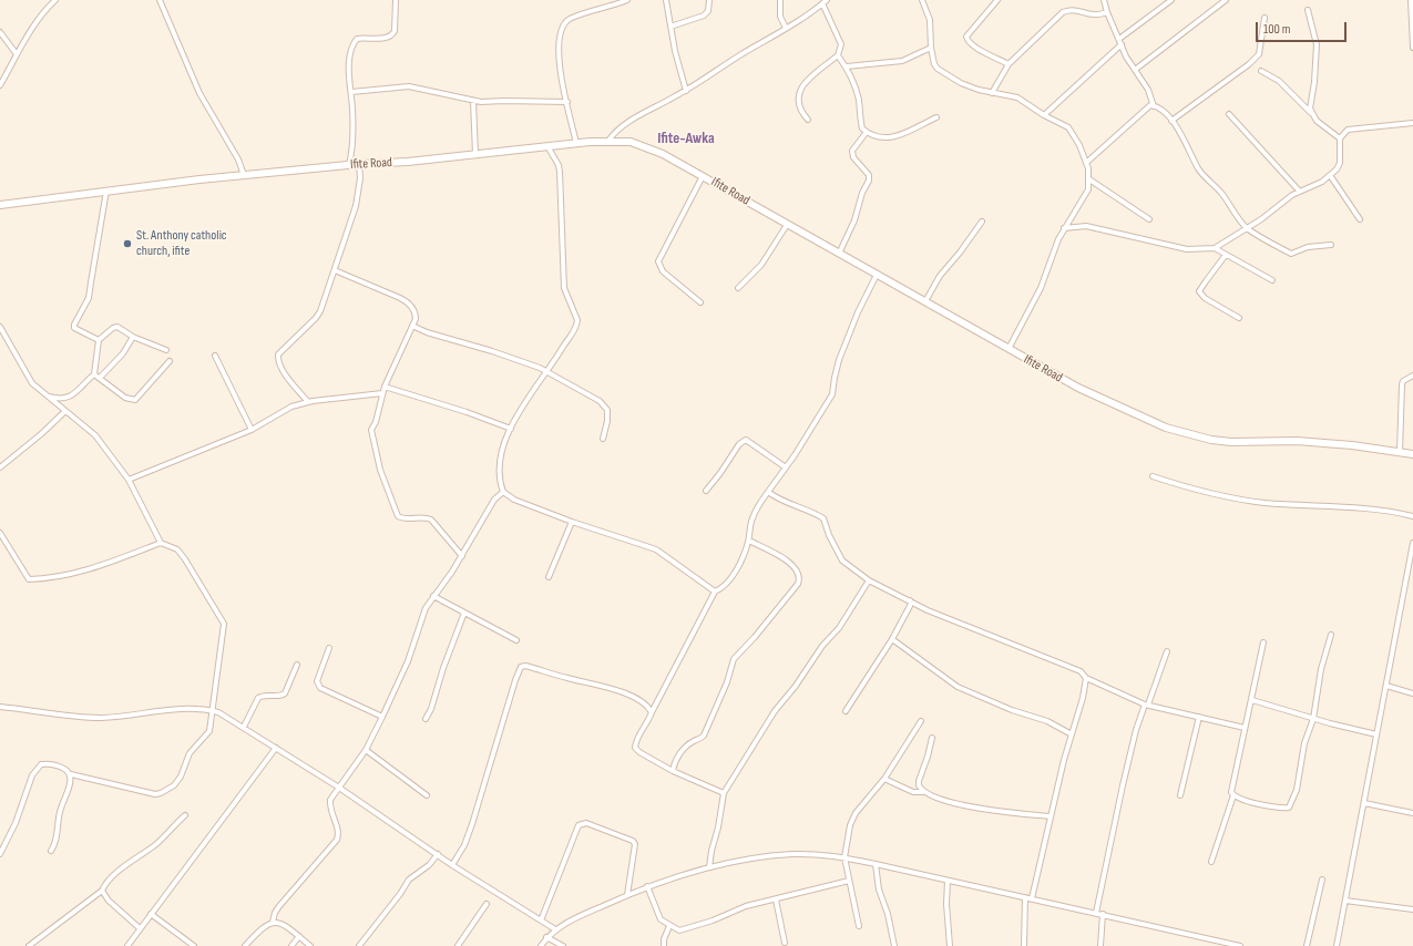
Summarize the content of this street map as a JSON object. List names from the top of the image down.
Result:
{
  "streets": {
    "street": ["Ifite Road"]
  },
  "districts": ["Ifite-Awka"],
  "places": ["St. Anthony catholic church, ifite"],
  "scale_bar": "100 m"
}
